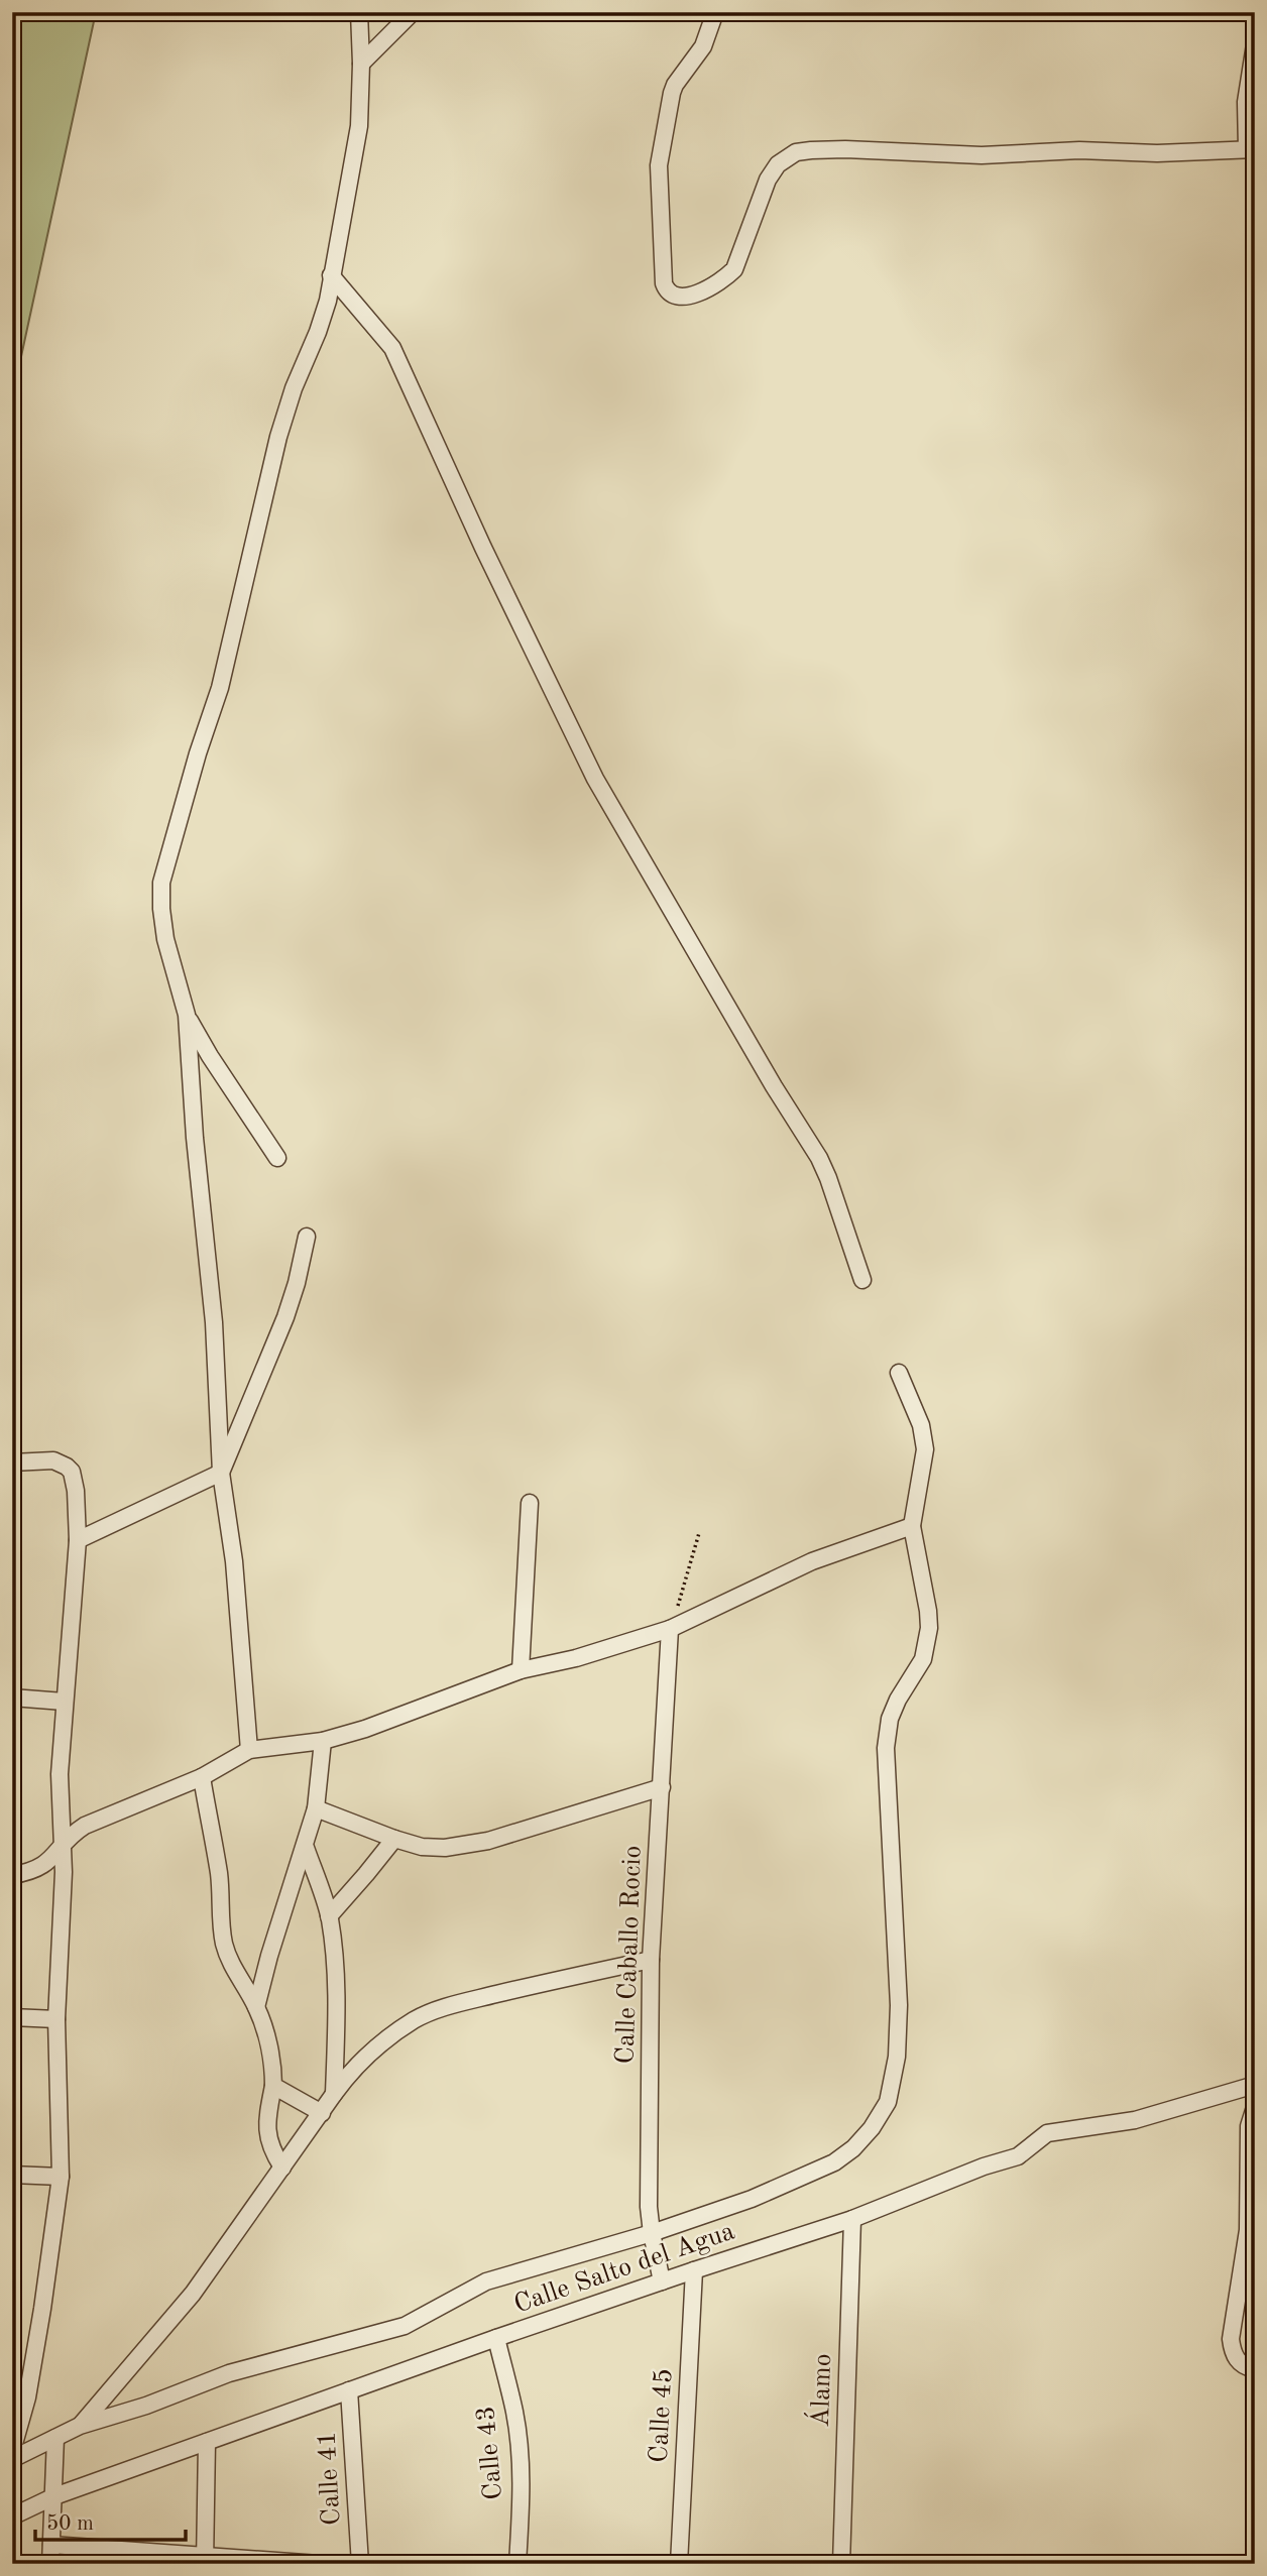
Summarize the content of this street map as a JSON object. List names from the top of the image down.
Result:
{
  "streets": {
    "street": [
      "Calle Caballo Rocio",
      "Calle Salto del Agua",
      "Álamo",
      "Calle 45",
      "Calle 43",
      "Calle 41"
    ]
  },
  "crossings": [
    ["Calle Caballo Rocio", "Calle Salto del Agua"],
    ["Calle Salto del Agua", "Álamo"],
    ["Calle Salto del Agua", "Calle 45"],
    ["Calle Salto del Agua", "Calle 43"],
    ["Calle Salto del Agua", "Calle 41"]
  ],
  "scale_bar": "50 m"
}
